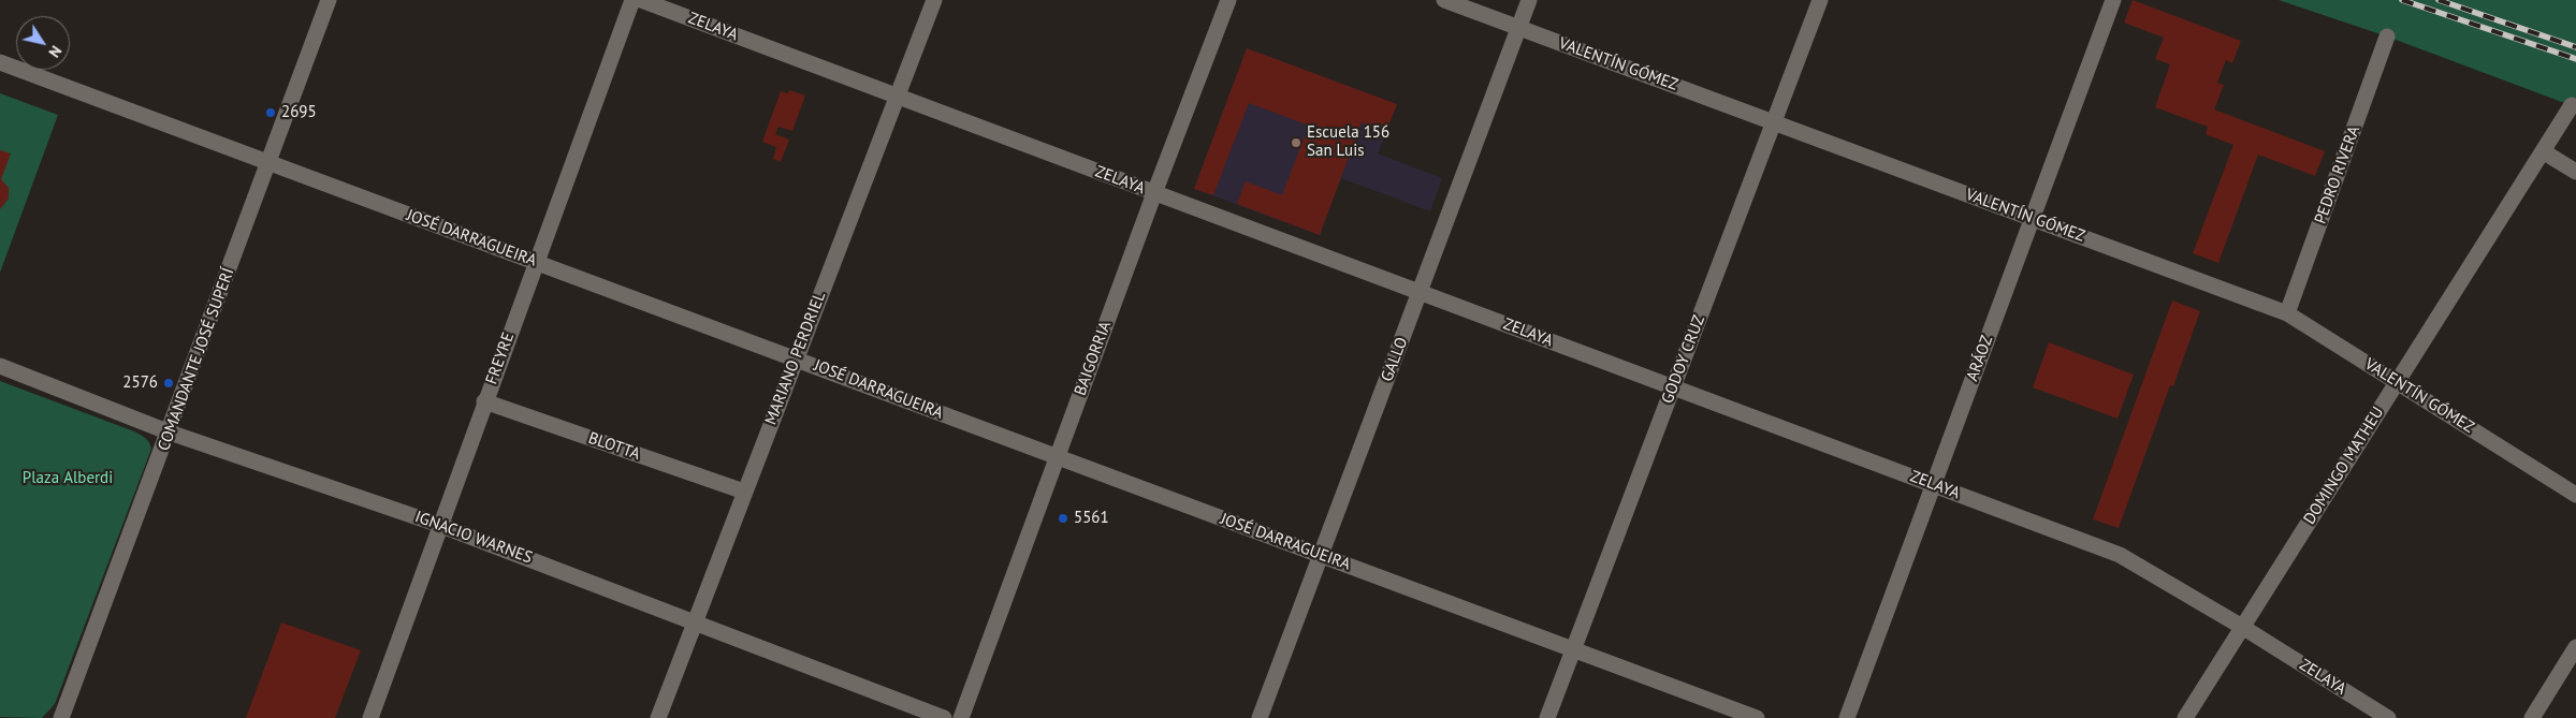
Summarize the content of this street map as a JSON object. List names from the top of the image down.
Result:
{
  "streets": {
    "street": [
      "ZELAYA",
      "VALENTÍN GÓMEZ",
      "PEDRO RIVERA",
      "JOSÉ DARRAGUEIRA",
      "FREYRE",
      "MARIANO PERDRIEL",
      "BAIGORRIA",
      "ARÁOZ",
      "COMANDANTE JOSÉ SUPERÍ",
      "GALLO",
      "GODOY CRUZ",
      "BLOTTA",
      "DOMINGO MATHEU",
      "IGNACIO WARNES"
    ]
  },
  "crossings": [
    ["ZELAYA", "MARIANO PERDRIEL"],
    ["ZELAYA", "BAIGORRIA"],
    ["ZELAYA", "ARÁOZ"],
    ["ZELAYA", "GALLO"],
    ["ZELAYA", "GODOY CRUZ"],
    ["ZELAYA", "DOMINGO MATHEU"],
    ["VALENTÍN GÓMEZ", "PEDRO RIVERA"],
    ["VALENTÍN GÓMEZ", "ARÁOZ"],
    ["VALENTÍN GÓMEZ", "GALLO"],
    ["VALENTÍN GÓMEZ", "GODOY CRUZ"],
    ["VALENTÍN GÓMEZ", "DOMINGO MATHEU"],
    ["JOSÉ DARRAGUEIRA", "FREYRE"],
    ["JOSÉ DARRAGUEIRA", "MARIANO PERDRIEL"],
    ["JOSÉ DARRAGUEIRA", "BAIGORRIA"],
    ["JOSÉ DARRAGUEIRA", "COMANDANTE JOSÉ SUPERÍ"],
    ["JOSÉ DARRAGUEIRA", "GALLO"],
    ["JOSÉ DARRAGUEIRA", "GODOY CRUZ"],
    ["FREYRE", "BLOTTA"],
    ["FREYRE", "IGNACIO WARNES"],
    ["MARIANO PERDRIEL", "BLOTTA"],
    ["MARIANO PERDRIEL", "IGNACIO WARNES"],
    ["COMANDANTE JOSÉ SUPERÍ", "IGNACIO WARNES"]
  ],
  "parks": ["Plaza Alberdi"],
  "places": [
    "2695",
    "Escuela 156 San Luis",
    "2576",
    "5561"
  ],
  "north": "bottom right"
}
